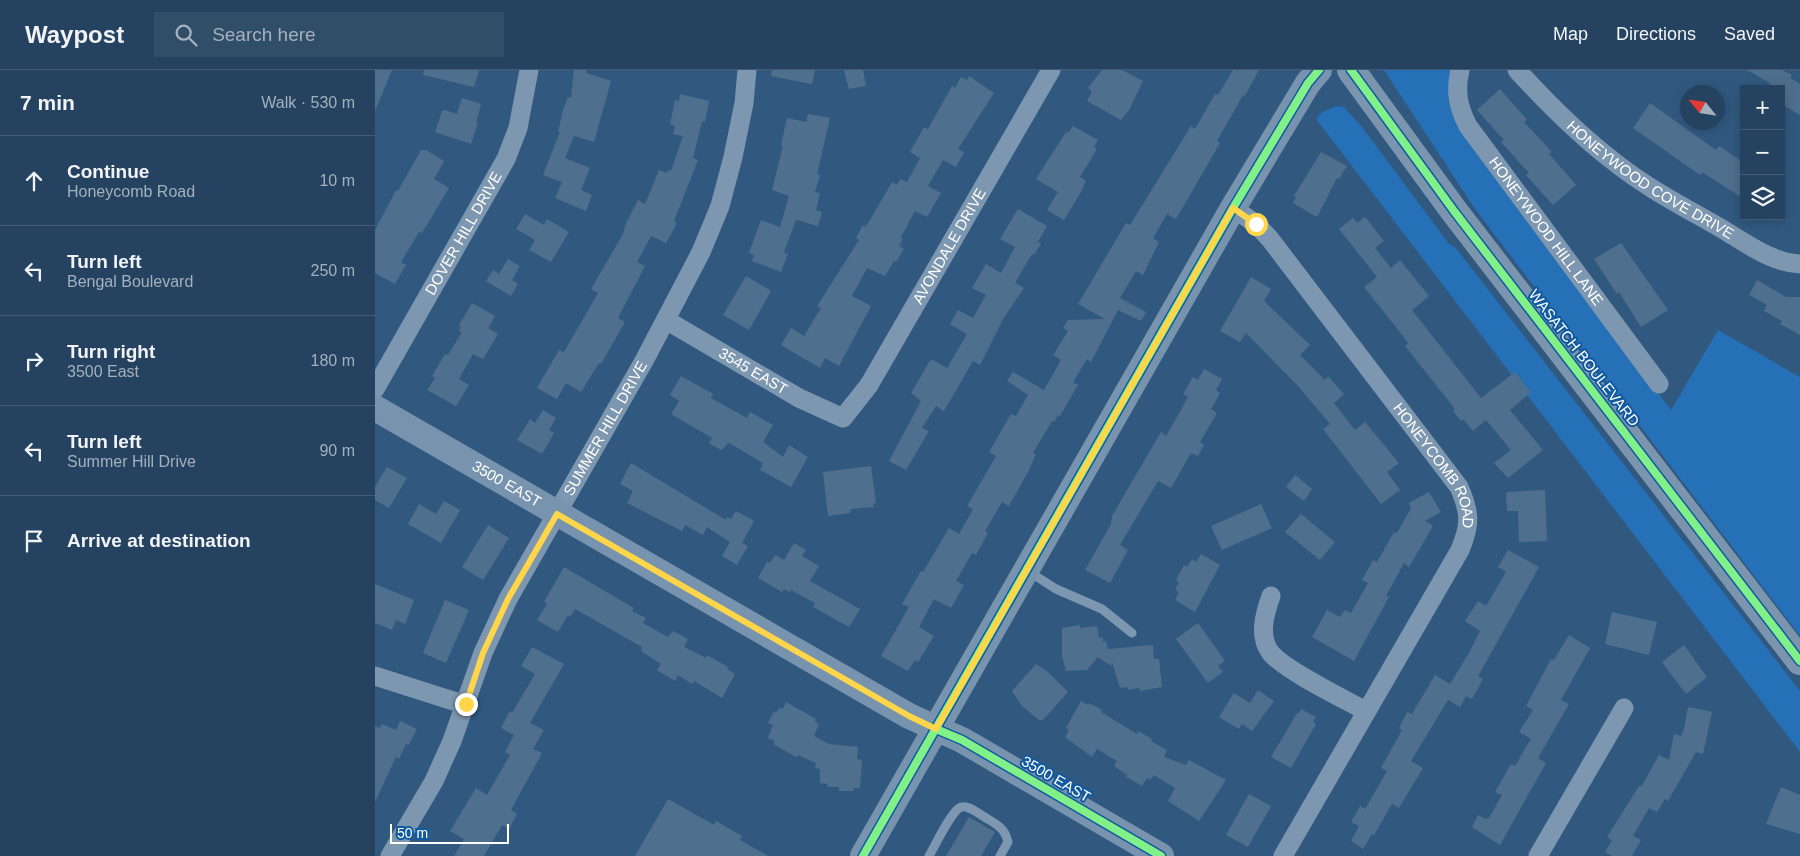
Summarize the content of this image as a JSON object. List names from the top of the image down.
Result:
{
  "streets": {
    "main road": ["WASATCH BOULEVARD", "3500 EAST"],
    "street": [
      "HONEYWOOD COVE DRIVE",
      "HONEYWOOD HILL LANE",
      "DOVER HILL DRIVE",
      "AVONDALE DRIVE",
      "3545 EAST",
      "SUMMER HILL DRIVE",
      "HONEYCOMB ROAD"
    ]
  },
  "crossings": [
    ["AVONDALE DRIVE", "3545 EAST"],
    ["3545 EAST", "SUMMER HILL DRIVE"],
    ["SUMMER HILL DRIVE", "3500 EAST"]
  ],
  "scale_bar": "50 m",
  "north": "top left",
  "page": {
    "header": "Waypost",
    "search": "Search here",
    "nav": ["Map", "Directions", "Saved"],
    "heading": ["7 min", "Walk · 530 m"],
    "map_buttons": ["+", "−"],
    "list": [
      ["Continue", "Honeycomb Road", "10 m"],
      ["Turn left", "Bengal Boulevard", "250 m"],
      ["Turn right", "3500 East", "180 m"],
      ["Turn left", "Summer Hill Drive", "90 m"],
      "Arrive at destination"
    ],
    "scale": "50 m"
  }
}
